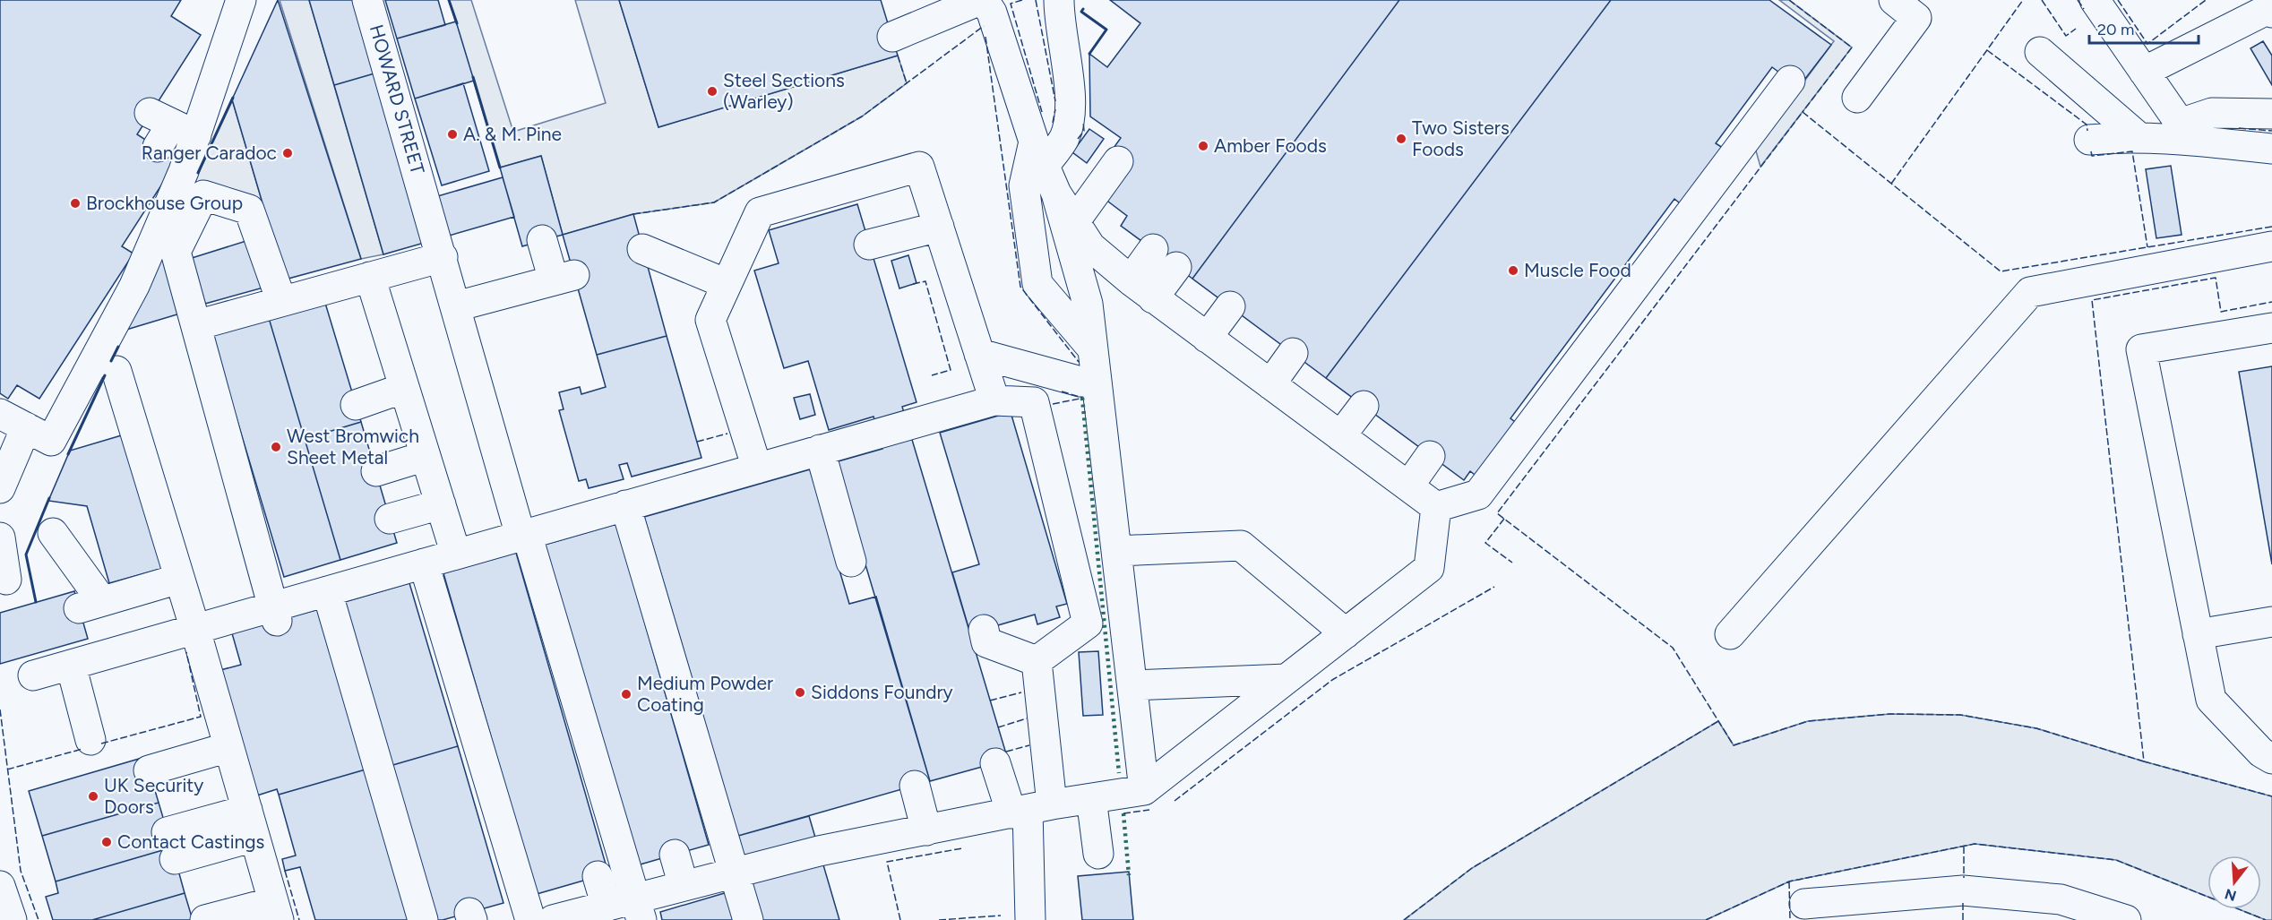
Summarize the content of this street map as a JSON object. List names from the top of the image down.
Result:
{
  "streets": {
    "street": ["HOWARD STREET"]
  },
  "places": [
    "Steel Sections (Warley)",
    "A. & M. Pine",
    "Two Sisters Foods",
    "Amber Foods",
    "Ranger Caradoc",
    "Brockhouse Group",
    "Muscle Food",
    "West Bromwich Sheet Metal",
    "Siddons Foundry",
    "Medium Powder Coating",
    "UK Security Doors",
    "Contact Castings"
  ],
  "scale_bar": "20 m",
  "north": "bottom"
}
